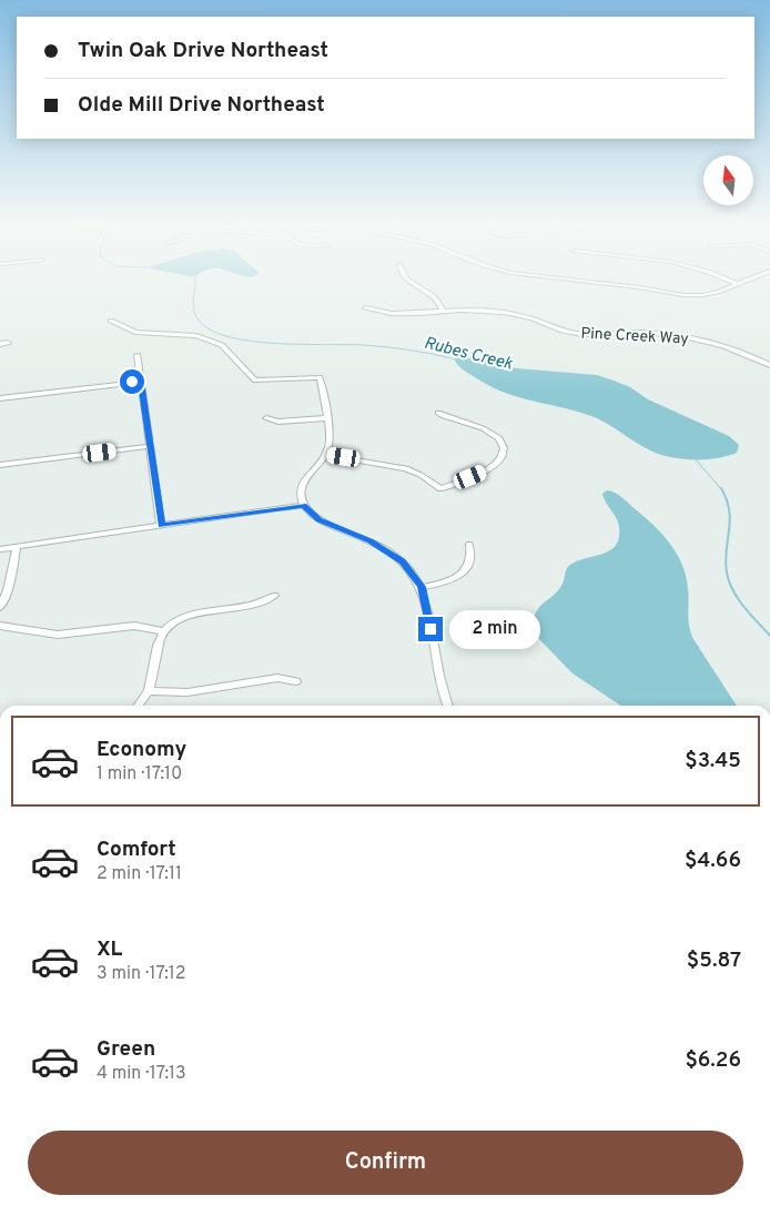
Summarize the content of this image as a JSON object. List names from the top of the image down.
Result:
{
  "streets": {
    "street": ["Pine Creek Way"]
  },
  "water": ["Rubes Creek"],
  "north": "top",
  "page": {
    "banner": ["Twin Oak Drive Northeast", "Olde Mill Drive Northeast"],
    "bubble": "2 min",
    "list": [
      {
        "name": "Economy",
        "note": "1 min · 17:10",
        "value": "$3.45"
      },
      {
        "name": "Comfort",
        "note": "2 min · 17:11",
        "value": "$4.66"
      },
      {
        "name": "XL",
        "note": "3 min · 17:12",
        "value": "$5.87"
      },
      {
        "name": "Green",
        "note": "4 min · 17:13",
        "value": "$6.26"
      }
    ],
    "buttons": "Confirm"
  }
}
